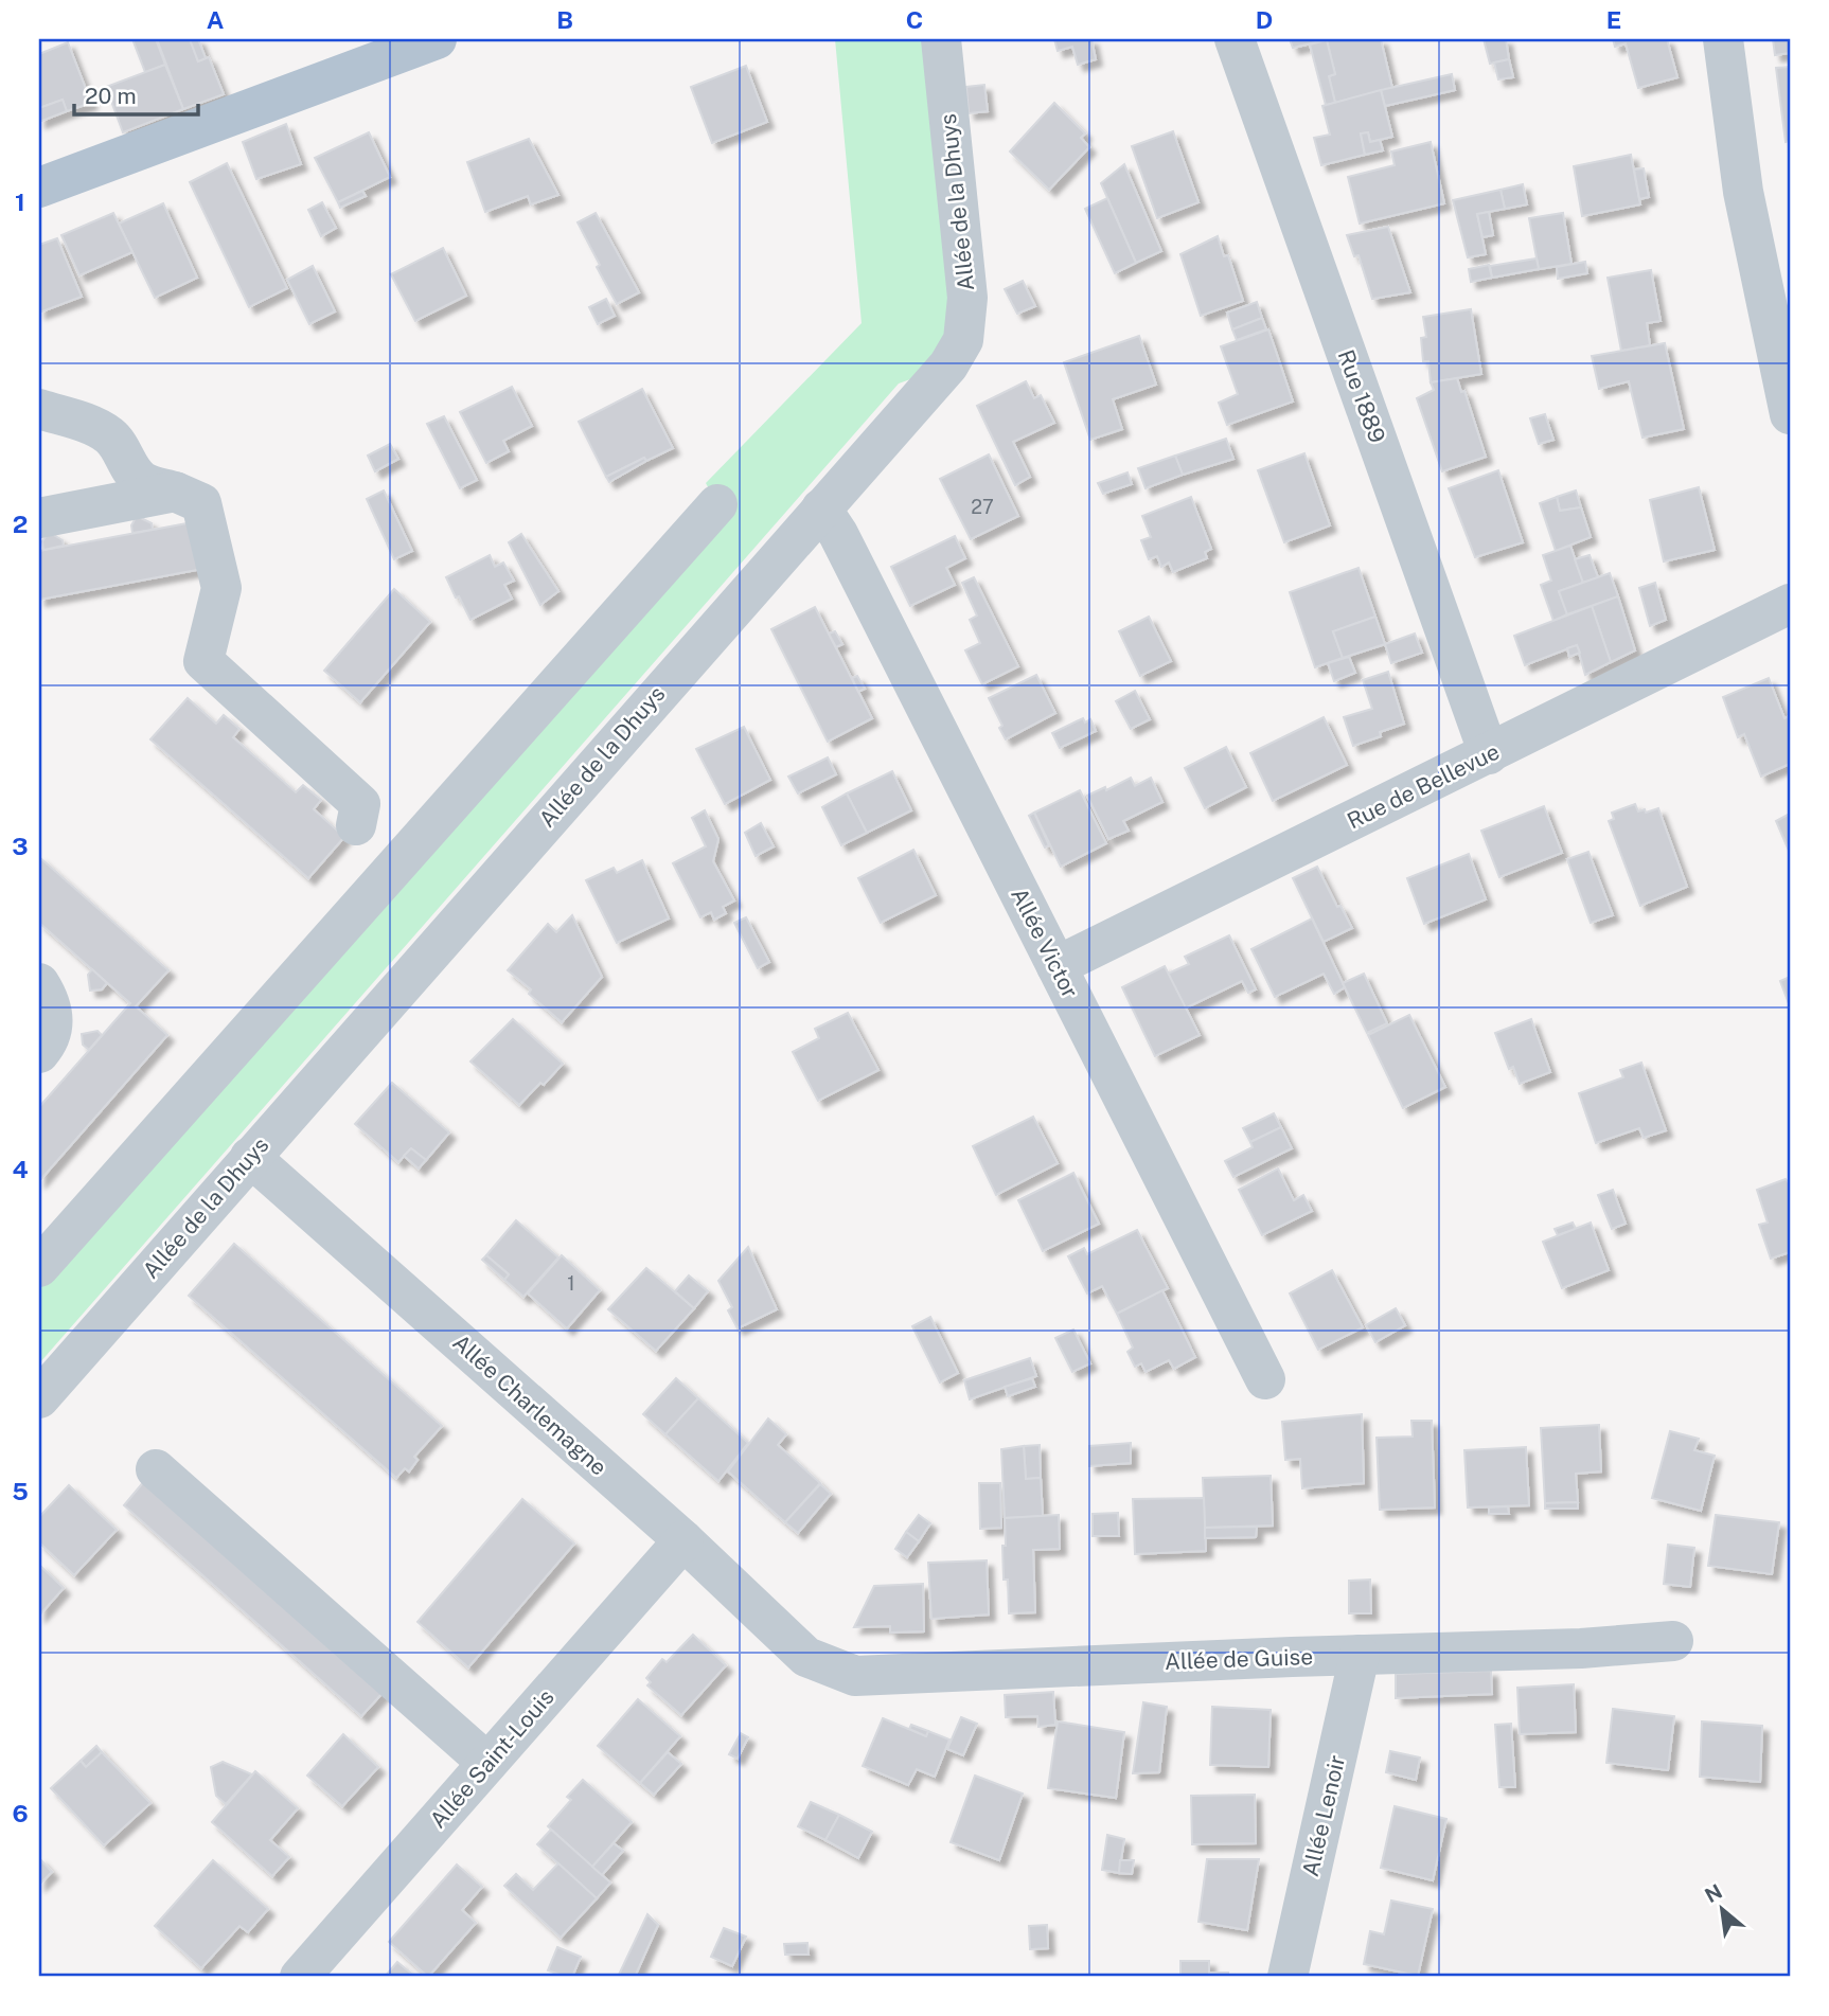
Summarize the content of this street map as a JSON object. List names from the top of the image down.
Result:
{
  "streets": {
    "street": [
      "Allée de la Dhuys",
      "Rue 1889",
      "Rue de Bellevue",
      "Allée Victor",
      "Allée Charlemagne",
      "Allée de Guise",
      "Allée Saint-Louis",
      "Allée Lenoir"
    ]
  },
  "crossings": [
    ["Allée de la Dhuys", "Allée Victor"],
    ["Allée de la Dhuys", "Allée Charlemagne"],
    ["Rue 1889", "Rue de Bellevue"],
    ["Rue de Bellevue", "Allée Victor"],
    ["Allée Charlemagne", "Allée de Guise"],
    ["Allée Charlemagne", "Allée Saint-Louis"],
    ["Allée de Guise", "Allée Lenoir"]
  ],
  "house_numbers": ["27", "1"],
  "scale_bar": "20 m",
  "north": "top left",
  "grid": {
    "columns": [
      "A",
      "B",
      "C",
      "D",
      "E"
    ],
    "rows": [
      "1",
      "2",
      "3",
      "4",
      "5",
      "6"
    ]
  }
}
